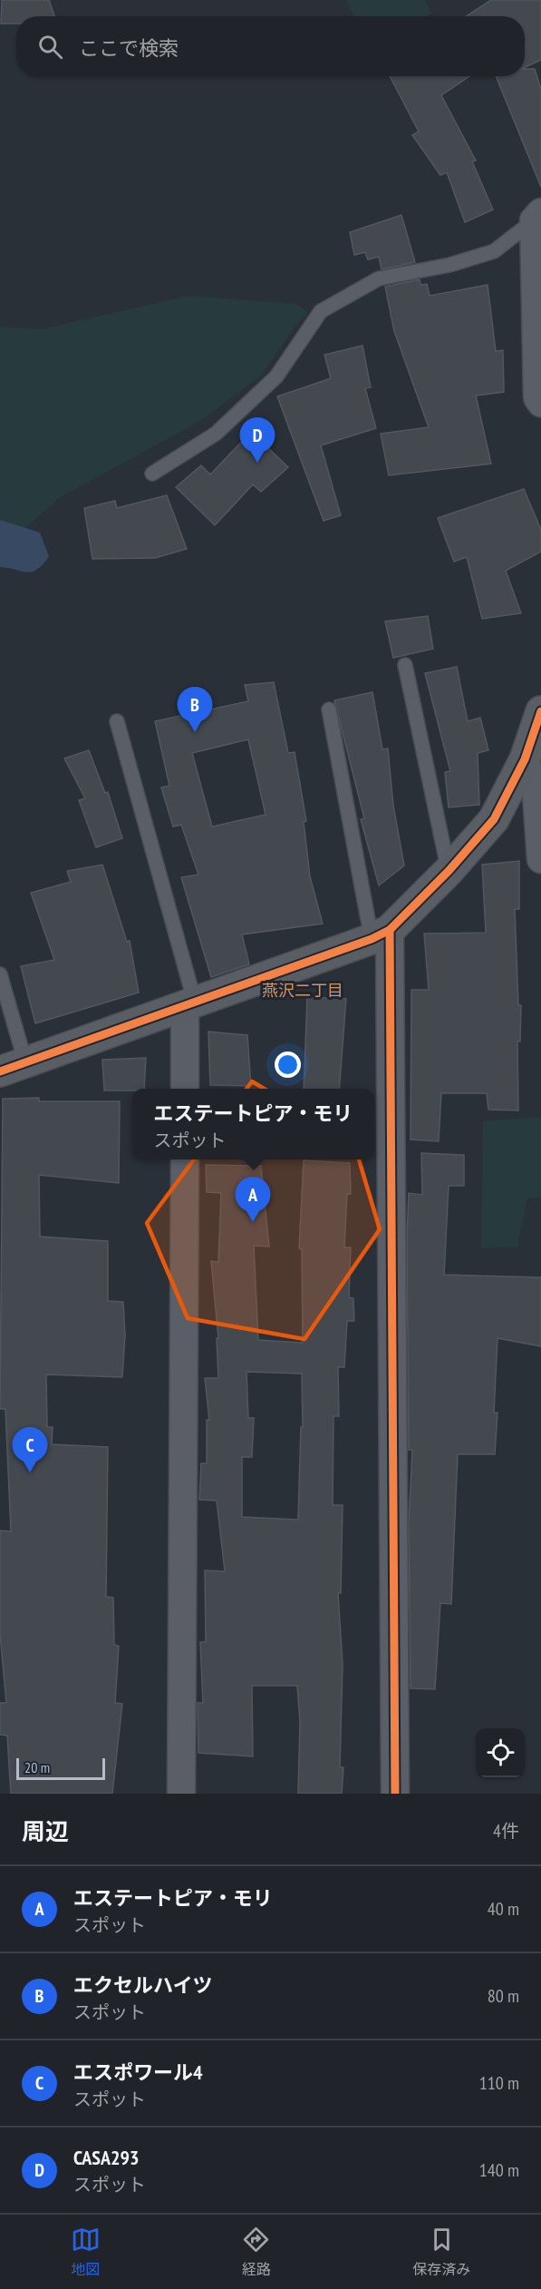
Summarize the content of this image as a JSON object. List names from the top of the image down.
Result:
{
  "districts": ["燕沢二丁目"],
  "scale_bar": "20 m",
  "page": {
    "search": "ここで検索",
    "pins": [
      "D",
      "B",
      "A",
      "C"
    ],
    "popup": ["エステートピア・モリ", "スポット"],
    "scale": "20 m",
    "heading": ["周辺", "4件"],
    "list": [
      {
        "mark": "A",
        "name": "エステートピア・モリ",
        "note": "スポット",
        "value": "40 m"
      },
      {
        "mark": "B",
        "name": "エクセルハイツ",
        "note": "スポット",
        "value": "80 m"
      },
      {
        "mark": "C",
        "name": "エスポワール4",
        "note": "スポット",
        "value": "110 m"
      },
      {
        "mark": "D",
        "name": "CASA293",
        "note": "スポット",
        "value": "140 m"
      }
    ],
    "nav": ["地図", "経路", "保存済み"]
  }
}
